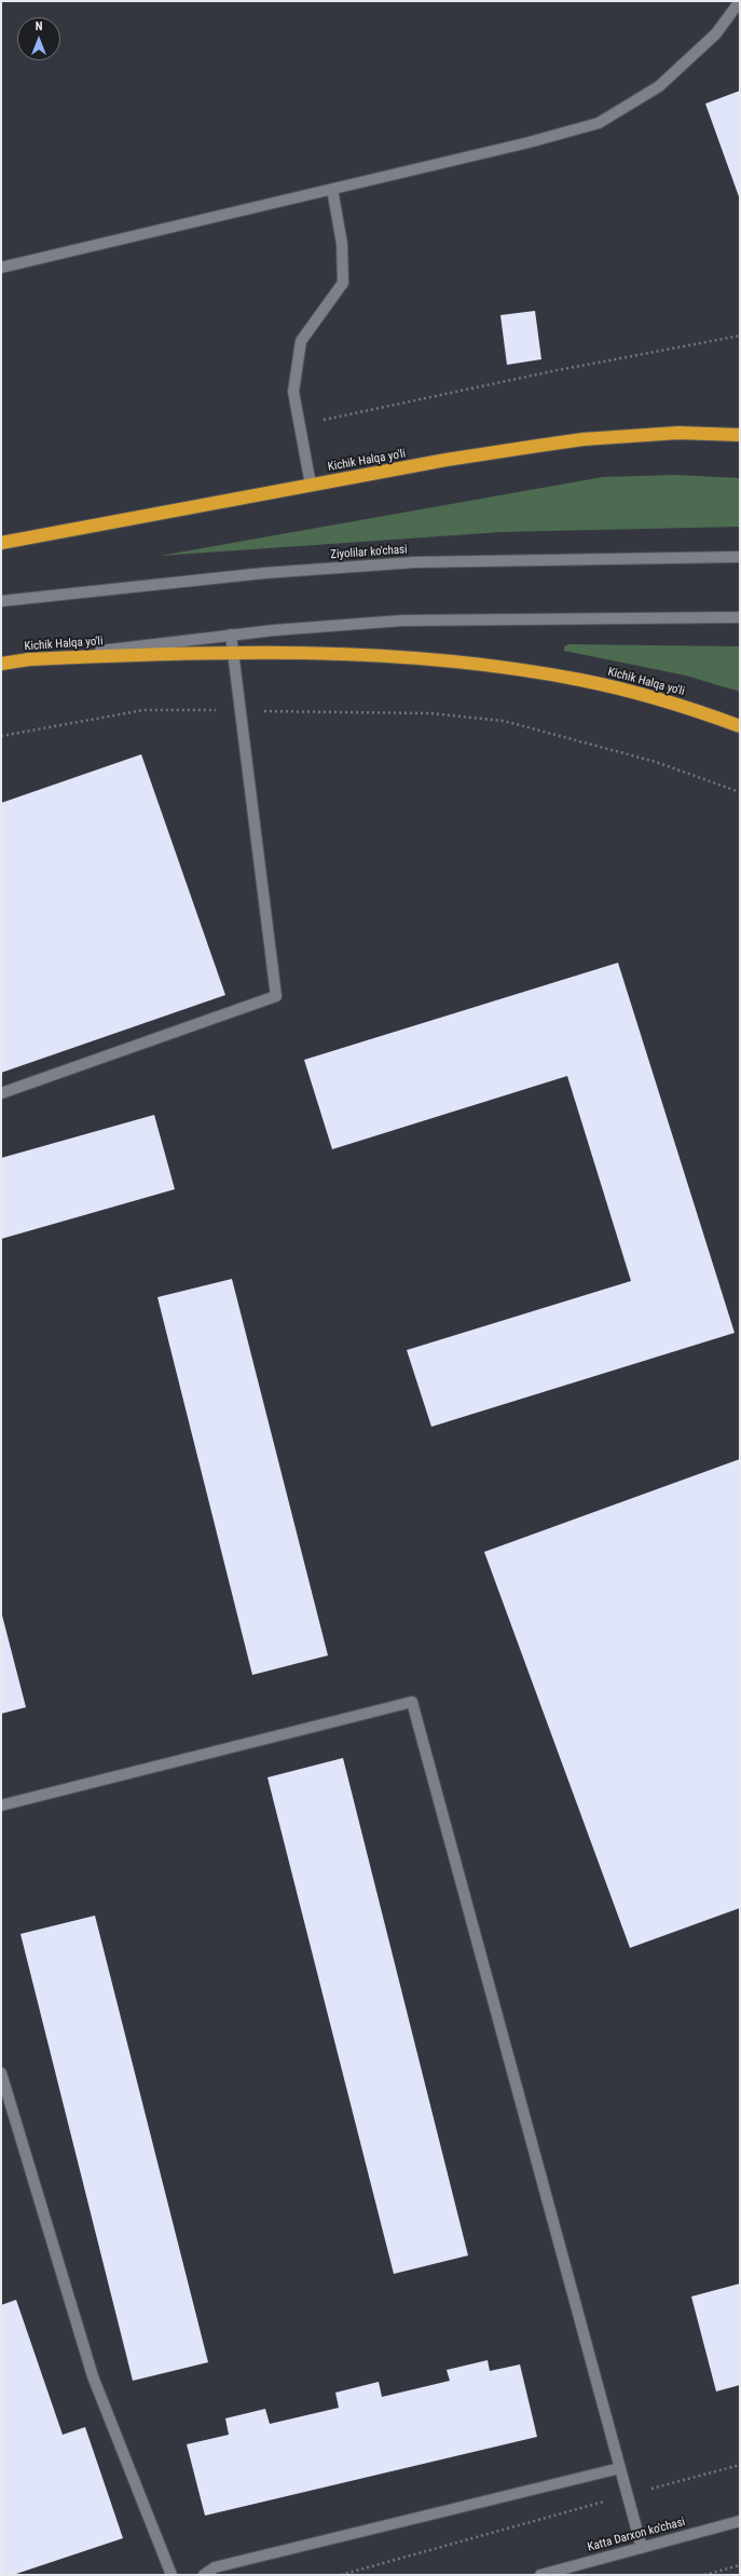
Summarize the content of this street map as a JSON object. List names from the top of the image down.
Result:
{
  "streets": {
    "highway": ["Kichik Halqa yo'li"],
    "main road": ["Ziyolilar ko'chasi", "Katta Darxon ko'chasi"]
  },
  "north": "top"
}
